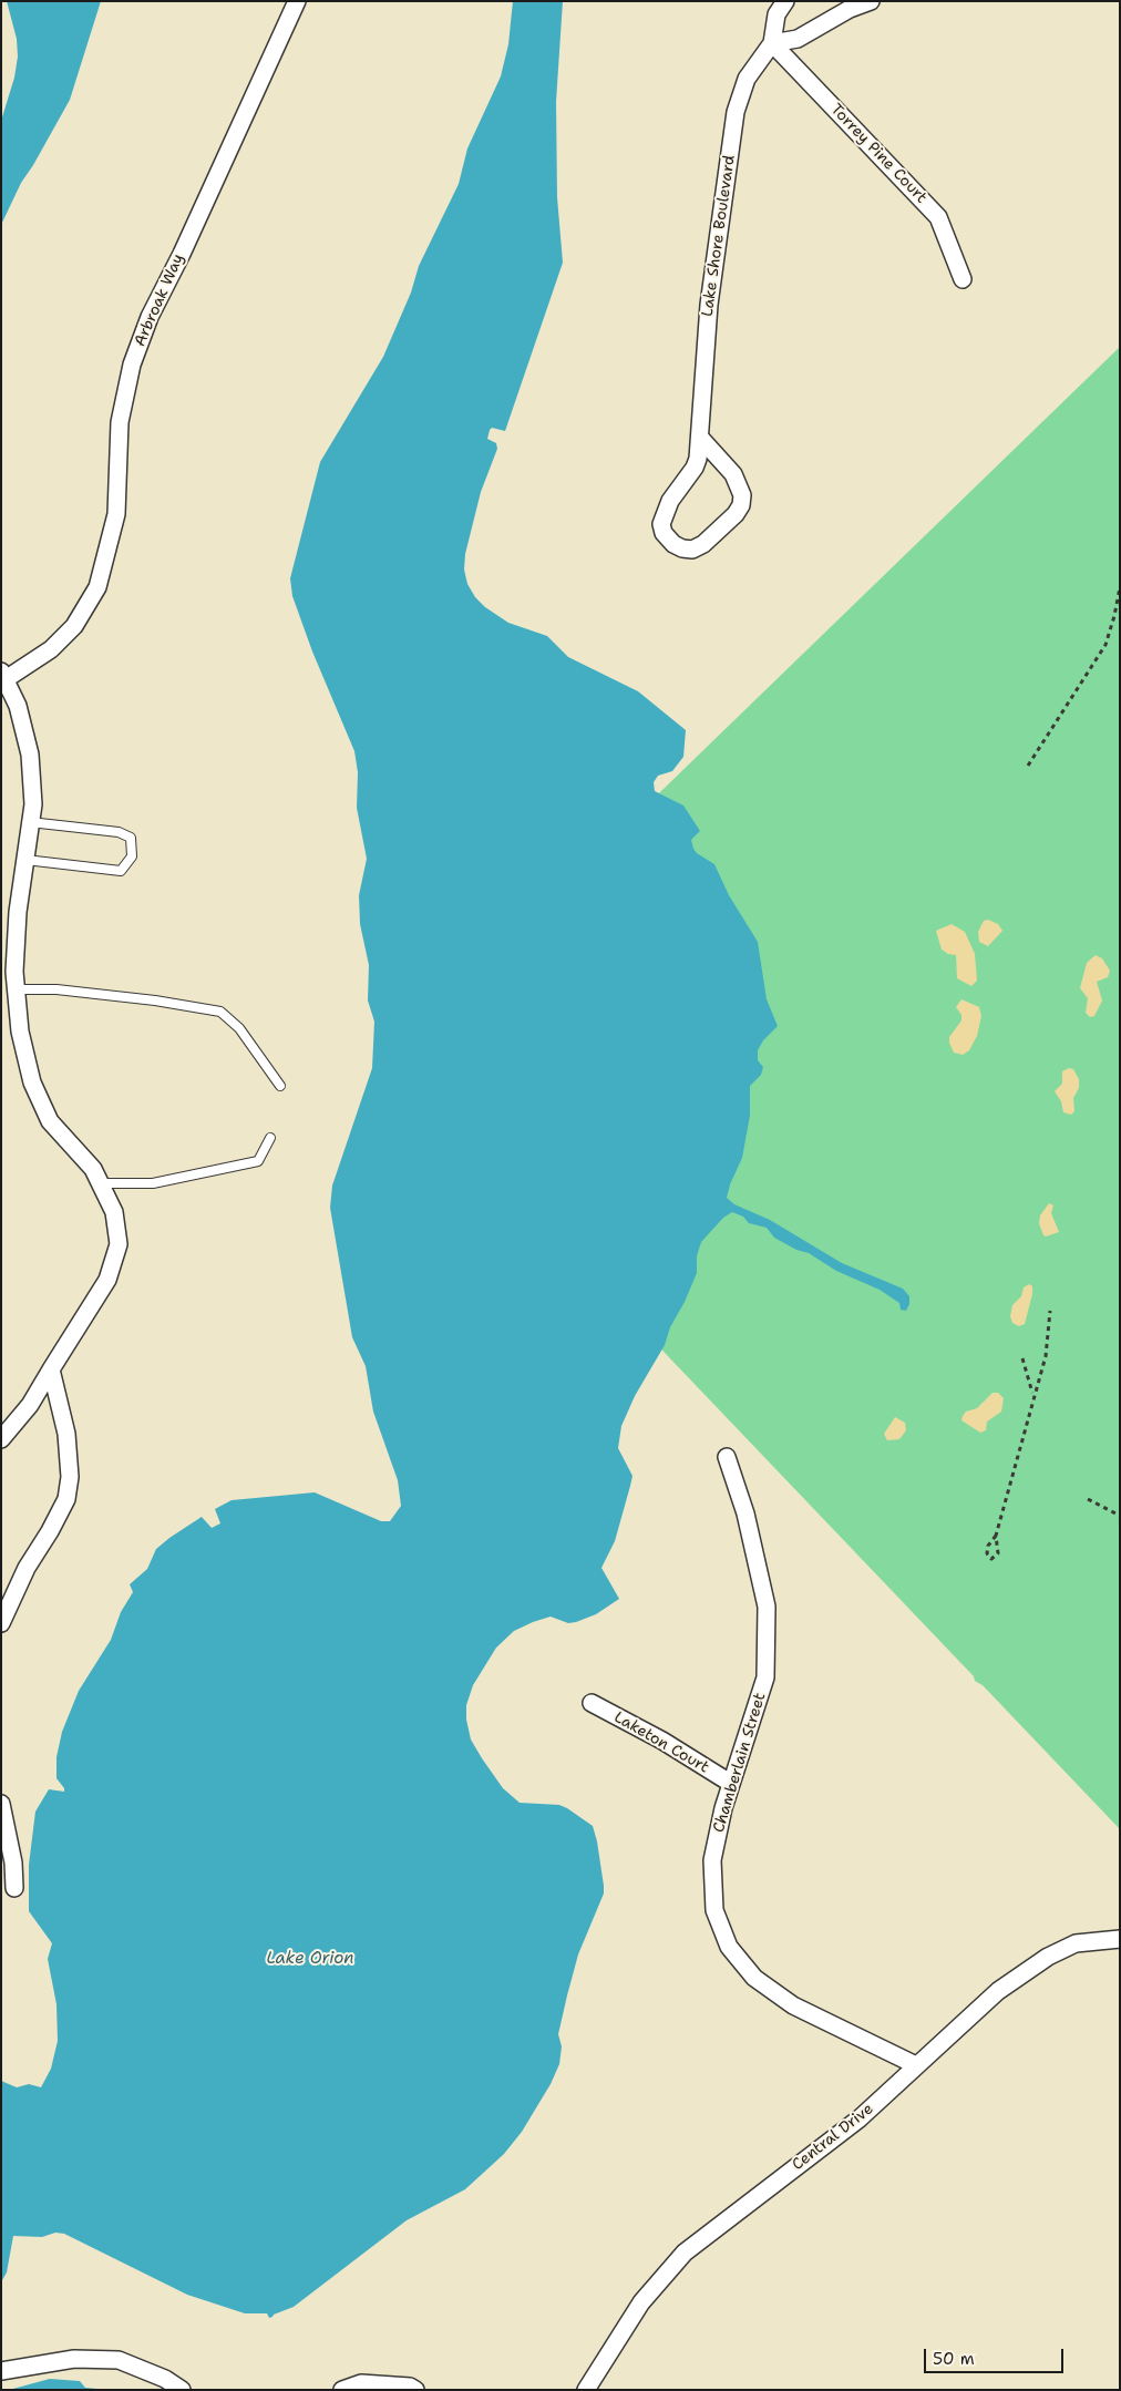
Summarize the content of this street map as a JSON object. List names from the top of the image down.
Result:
{
  "streets": {
    "street": [
      "Torrey Pine Court",
      "Lake Shore Boulevard",
      "Arbroak Way",
      "Laketon Court",
      "Chamberlain Street",
      "Central Drive"
    ]
  },
  "crossings": [
    ["Torrey Pine Court", "Lake Shore Boulevard"],
    ["Laketon Court", "Chamberlain Street"],
    ["Chamberlain Street", "Central Drive"]
  ],
  "water": ["Lake Orion"],
  "scale_bar": "50 m"
}
